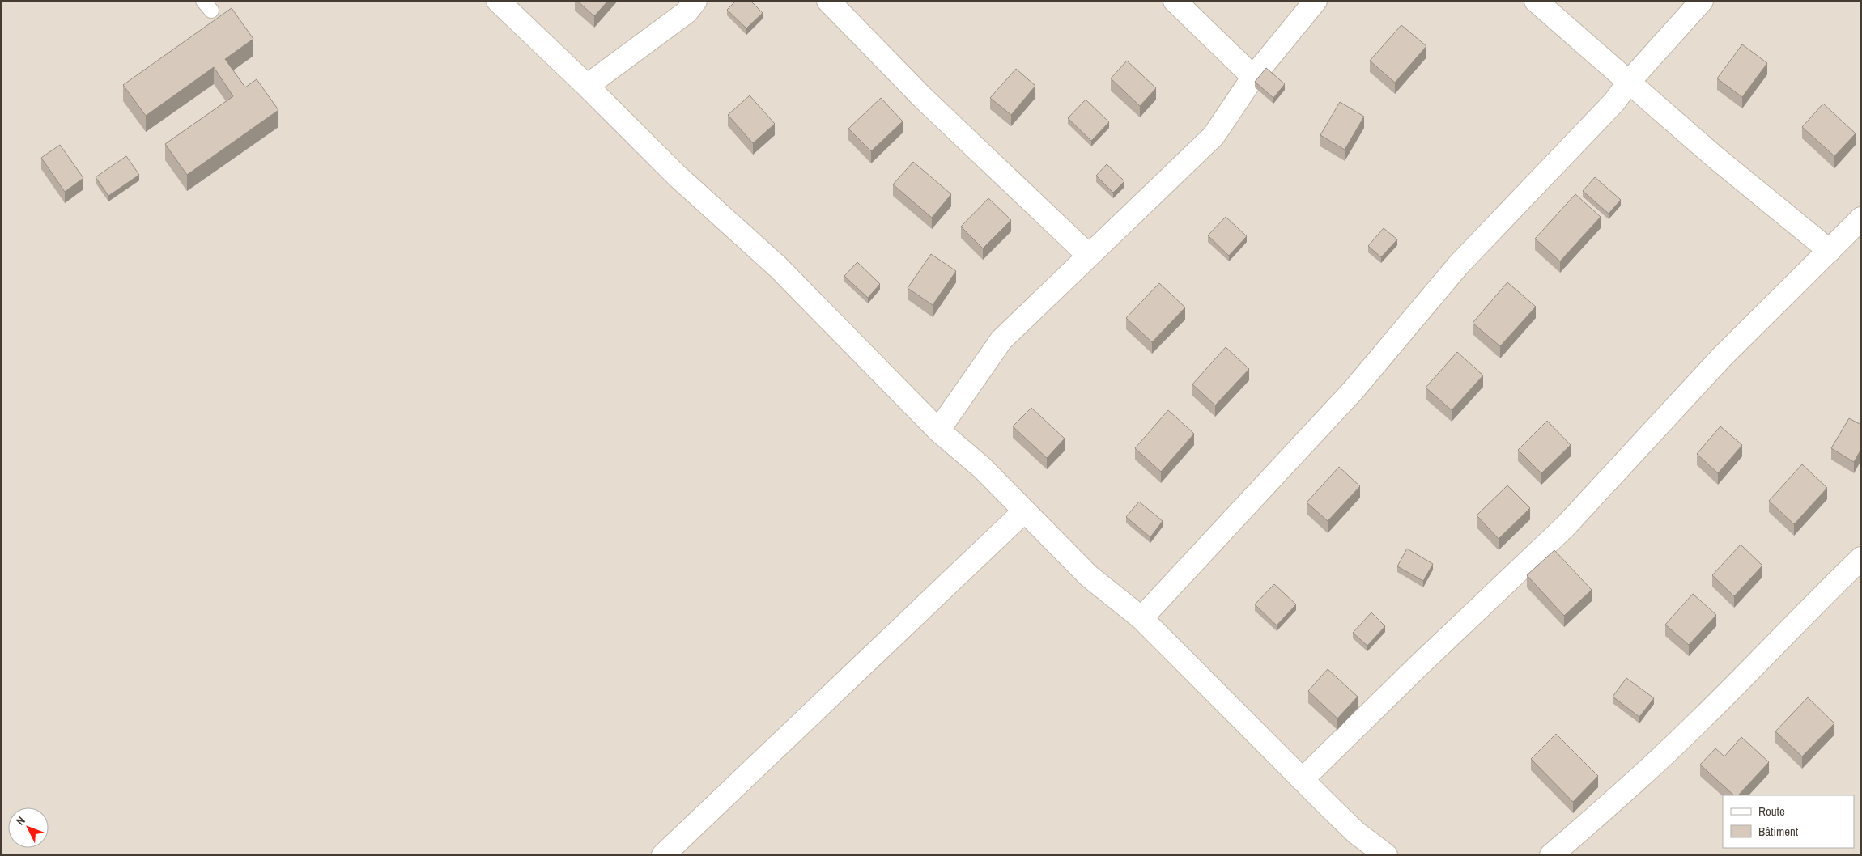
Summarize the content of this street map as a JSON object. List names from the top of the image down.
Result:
{
  "legend": ["Route", "Bâtiment"],
  "north": "top left"
}
